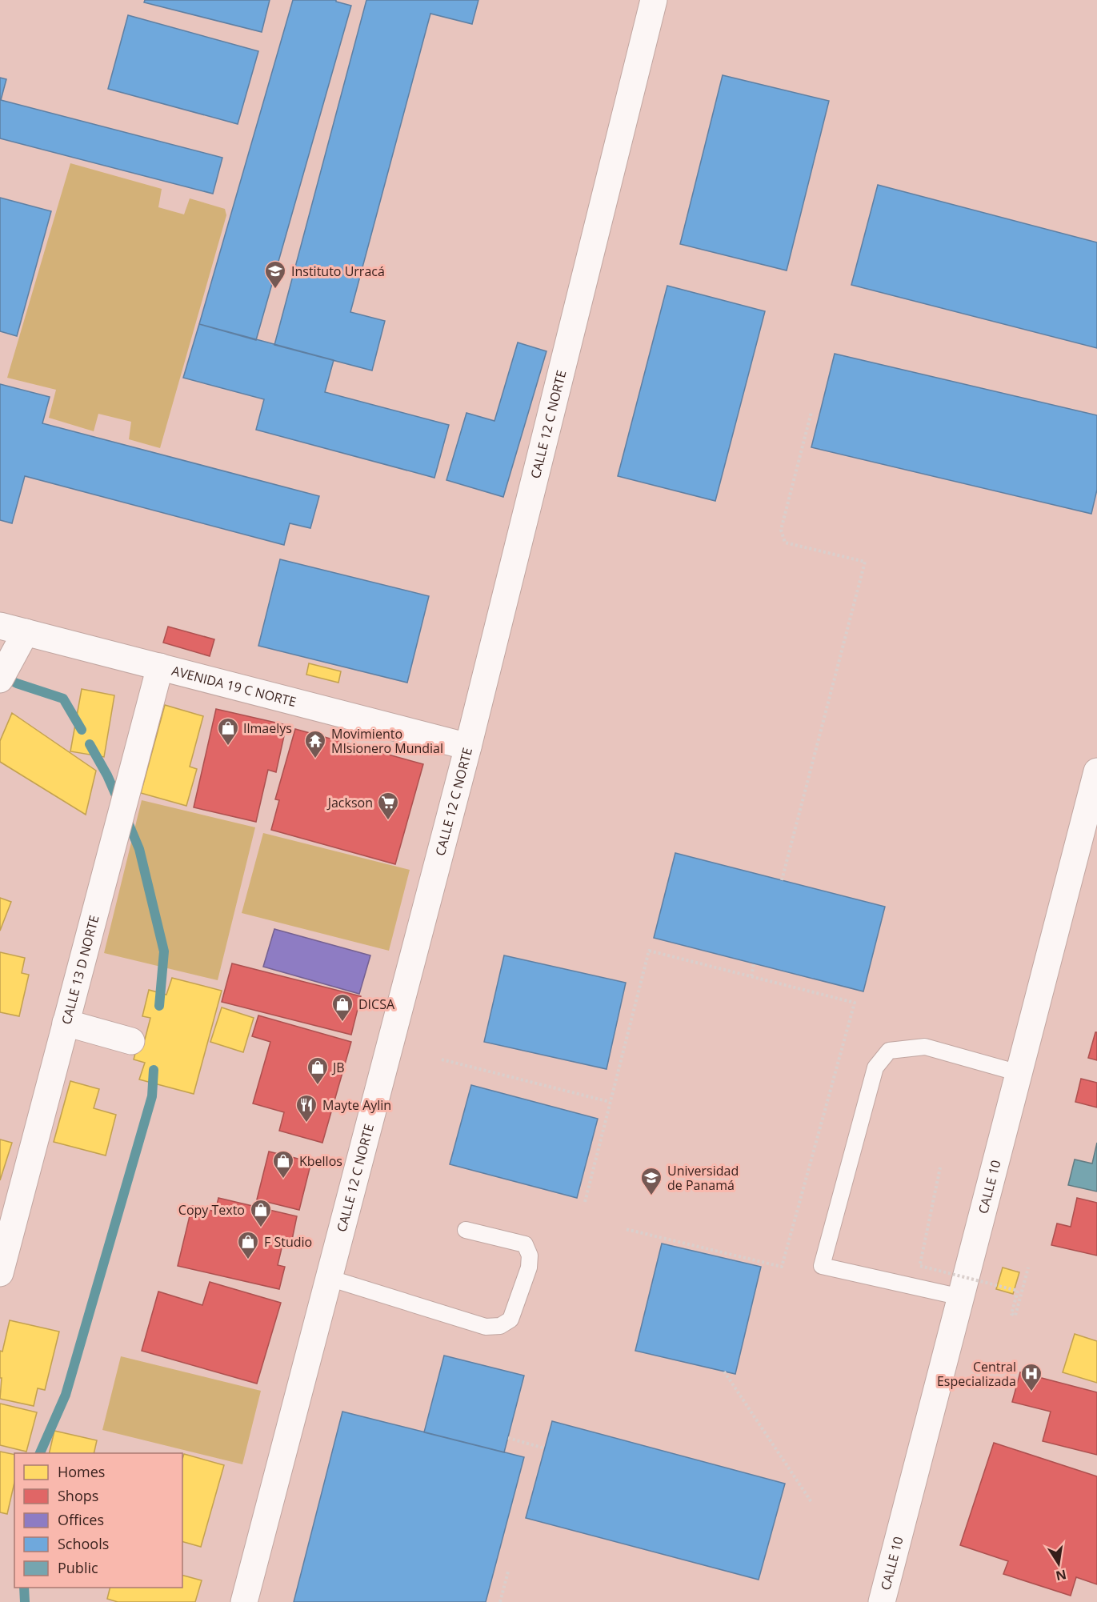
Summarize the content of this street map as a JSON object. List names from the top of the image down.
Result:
{
  "streets": {
    "street": [
      "CALLE 12 C NORTE",
      "AVENIDA 19 C NORTE",
      "CALLE 13 D NORTE",
      "CALLE 10"
    ]
  },
  "crossings": [
    ["CALLE 12 C NORTE", "AVENIDA 19 C NORTE"],
    ["AVENIDA 19 C NORTE", "CALLE 13 D NORTE"]
  ],
  "places": {
    "school or university": ["Instituto Urracá", "Universidad de Panamá"],
    "shop": [
      "Ilmaelys",
      "DICSA",
      "JB",
      "Kbellos",
      "Copy Texto",
      "F Studio"
    ],
    "temple": ["Movimiento MIsionero Mundial"],
    "supermarket": ["Jackson"],
    "restaurant": ["Mayte Aylin"],
    "hospital": ["Central Especializada"]
  },
  "legend": [
    "Homes",
    "Shops",
    "Offices",
    "Schools",
    "Public"
  ],
  "north": "bottom"
}
